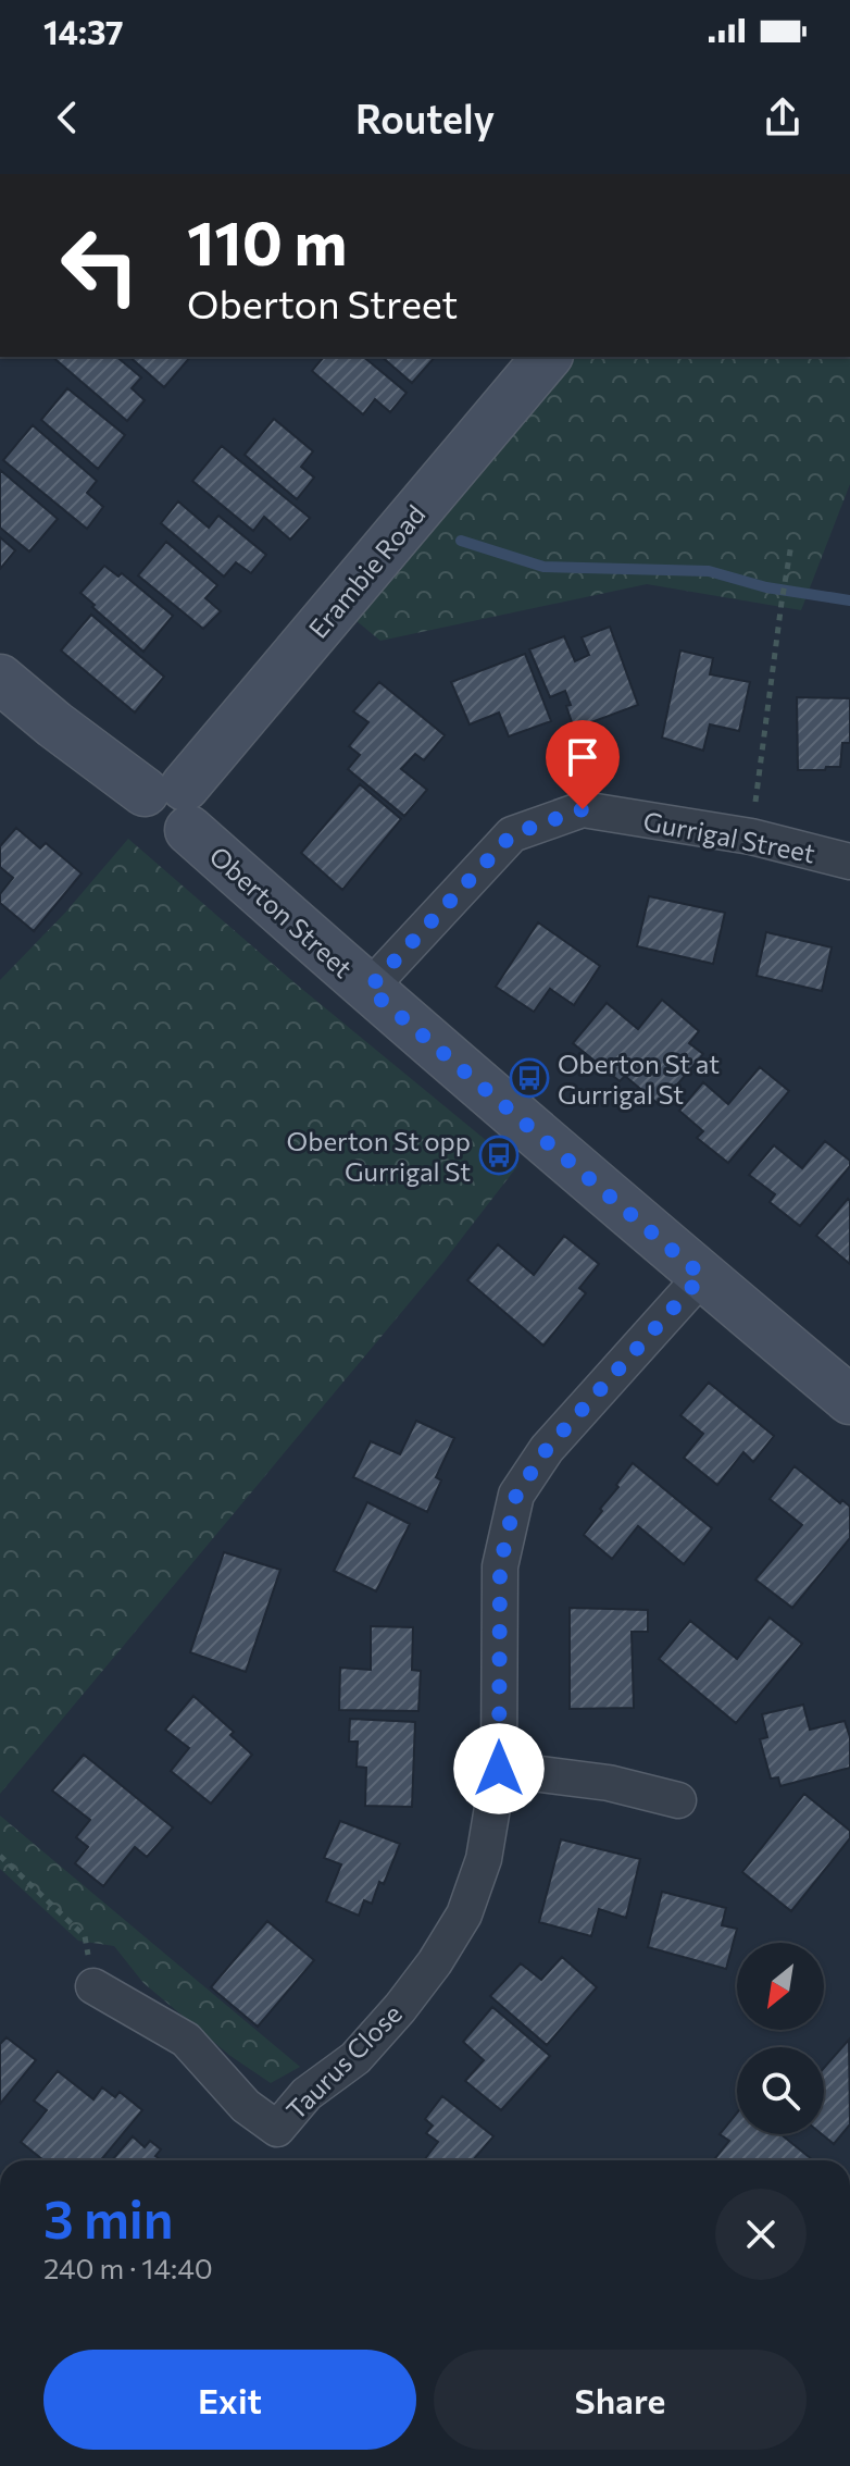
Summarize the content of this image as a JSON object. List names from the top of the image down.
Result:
{
  "streets": {
    "street": [
      "Erambie Road",
      "Gurrigal Street",
      "Oberton Street",
      "Taurus Close"
    ]
  },
  "crossings": [
    ["Erambie Road", "Oberton Street"],
    ["Gurrigal Street", "Oberton Street"],
    ["Oberton Street", "Taurus Close"]
  ],
  "places": {
    "bus stop": ["Oberton St at Gurrigal St", "Oberton St opp Gurrigal St"]
  },
  "north": "bottom left",
  "page": {
    "status": "14:37",
    "header": "Routely",
    "turn": ["110 m", "Oberton Street"],
    "heading": ["3 min", "240 m · 14:40"],
    "buttons": ["Exit", "Share"]
  }
}
